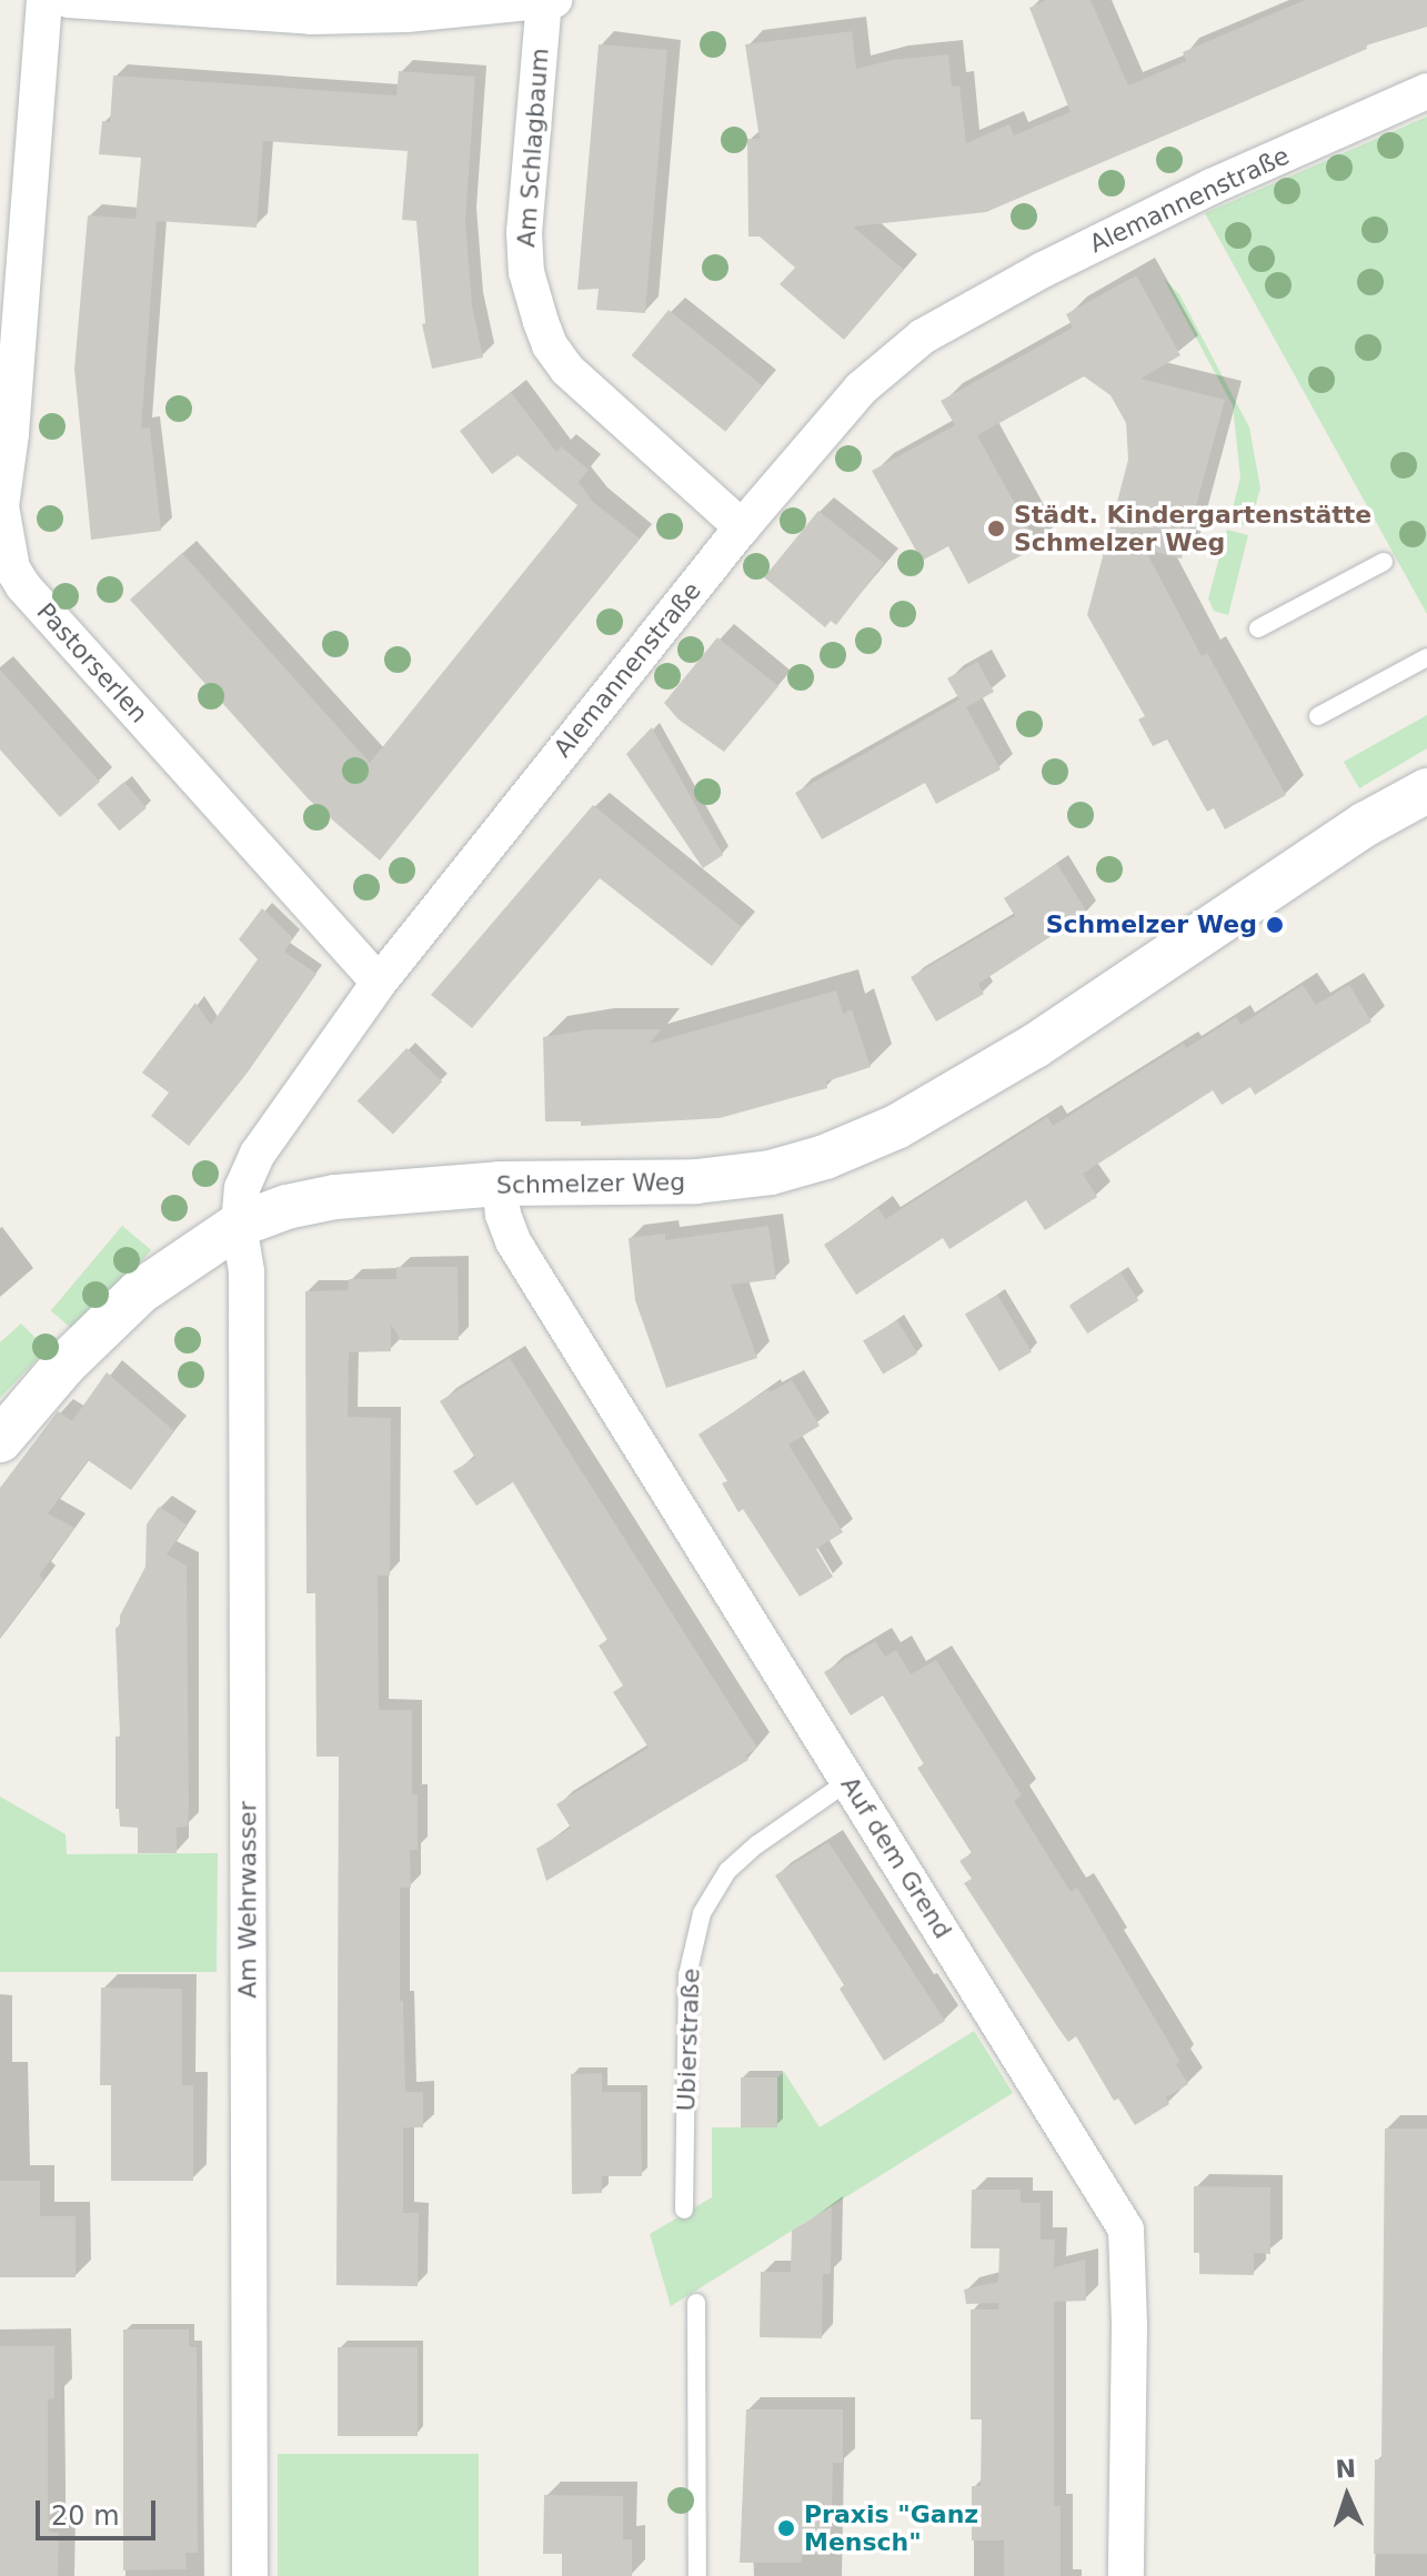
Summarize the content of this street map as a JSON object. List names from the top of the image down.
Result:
{
  "streets": {
    "street": [
      "Am Schlagbaum",
      "Alemannenstraße",
      "Pastorserlen",
      "Schmelzer Weg",
      "Auf dem Grend",
      "Am Wehrwasser"
    ],
    "lane": ["Ubierstraße"]
  },
  "crossings": [
    ["Am Schlagbaum", "Alemannenstraße"],
    ["Alemannenstraße", "Pastorserlen"],
    ["Alemannenstraße", "Schmelzer Weg"],
    ["Alemannenstraße", "Am Wehrwasser"],
    ["Schmelzer Weg", "Auf dem Grend"],
    ["Schmelzer Weg", "Am Wehrwasser"],
    ["Auf dem Grend", "Ubierstraße"]
  ],
  "places": ["Städt. Kindergartenstätte Schmelzer Weg", "Schmelzer Weg", "Praxis \"Ganz Mensch\""],
  "scale_bar": "20 m",
  "north": "top"
}
